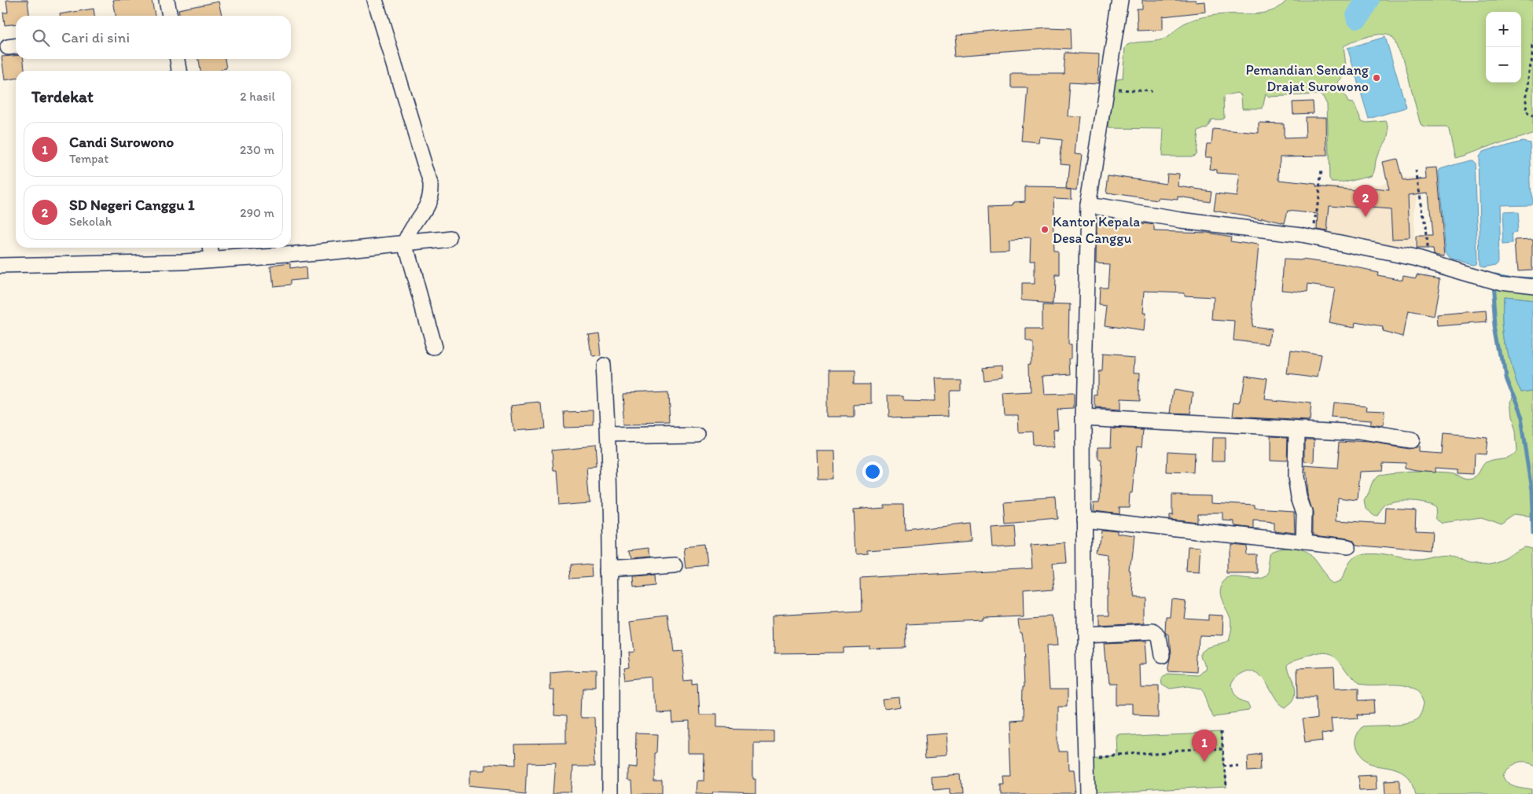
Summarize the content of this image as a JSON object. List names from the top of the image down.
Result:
{
  "places": ["Pemandian Sendang Drajat Surowono", "Kantor Kepala Desa Canggu"],
  "page": {
    "map_buttons": ["+", "−"],
    "search": "Cari di sini",
    "heading": ["Terdekat", "2 hasil"],
    "list": [
      {
        "mark": "1",
        "name": "Candi Surowono",
        "note": "Tempat",
        "value": "230 m"
      },
      {
        "mark": "2",
        "name": "SD Negeri Canggu 1",
        "note": "Sekolah",
        "value": "290 m"
      }
    ],
    "pins": ["2", "1"]
  }
}
